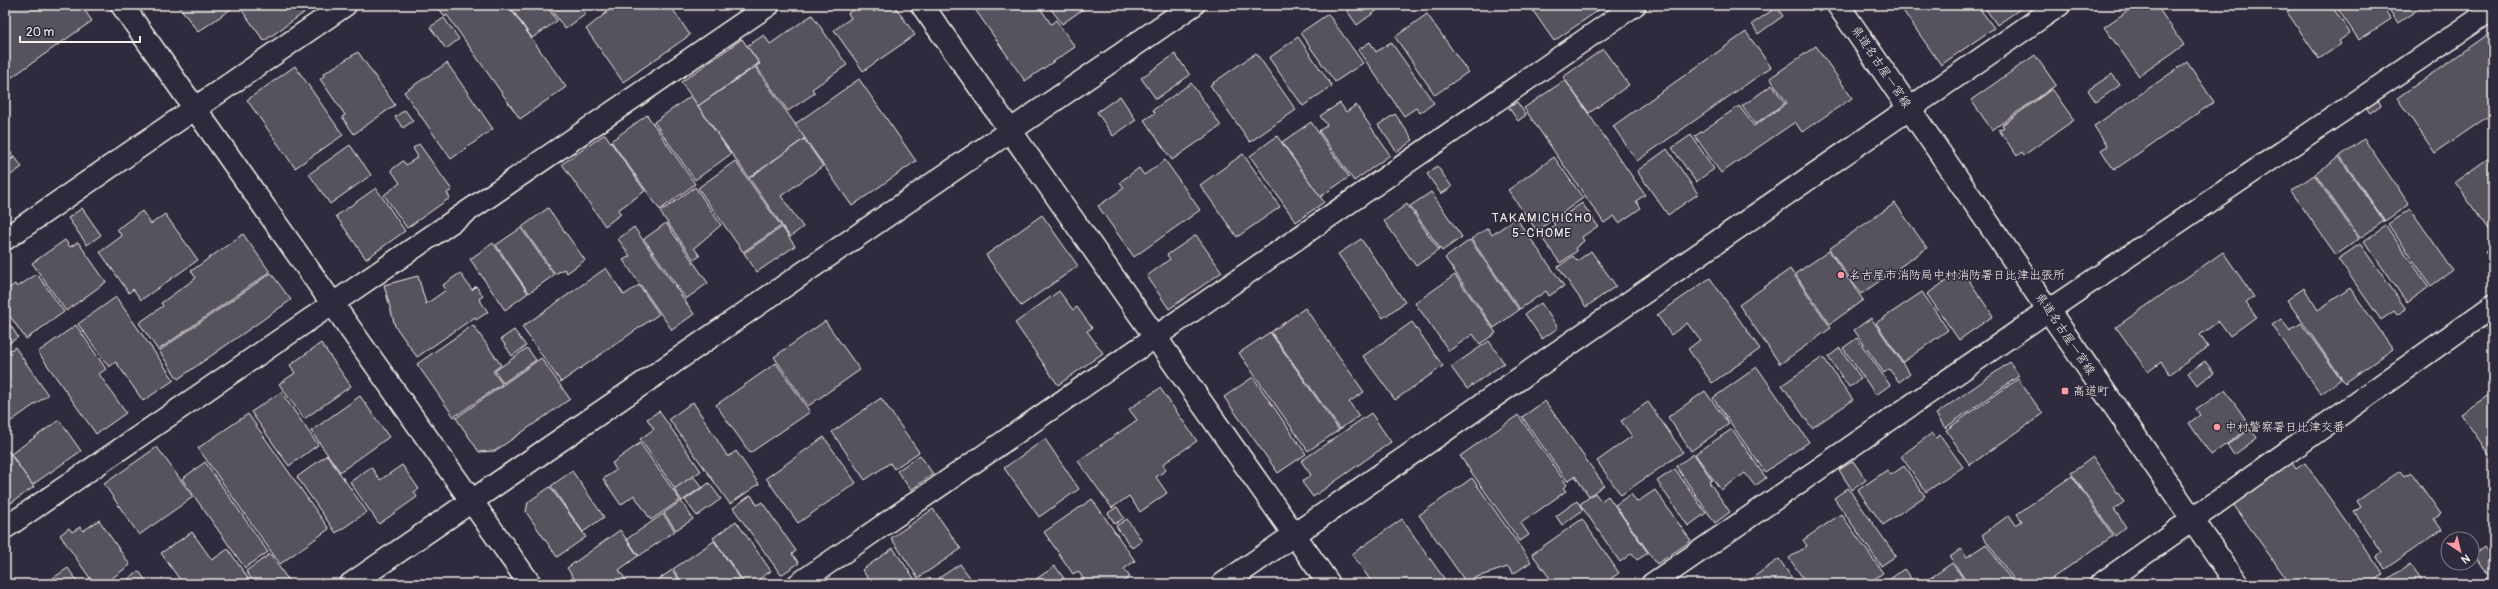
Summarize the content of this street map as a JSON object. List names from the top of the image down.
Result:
{
  "streets": {
    "street": ["県道名古屋一宮線"]
  },
  "districts": ["TAKAMICHICHO 5-CHOME"],
  "places": {
    "other": ["名古屋市消防局中村消防署日比津出張所", "中村警察署日比津交番"],
    "transit": ["高道町"]
  },
  "scale_bar": "20 m",
  "north": "bottom right"
}
